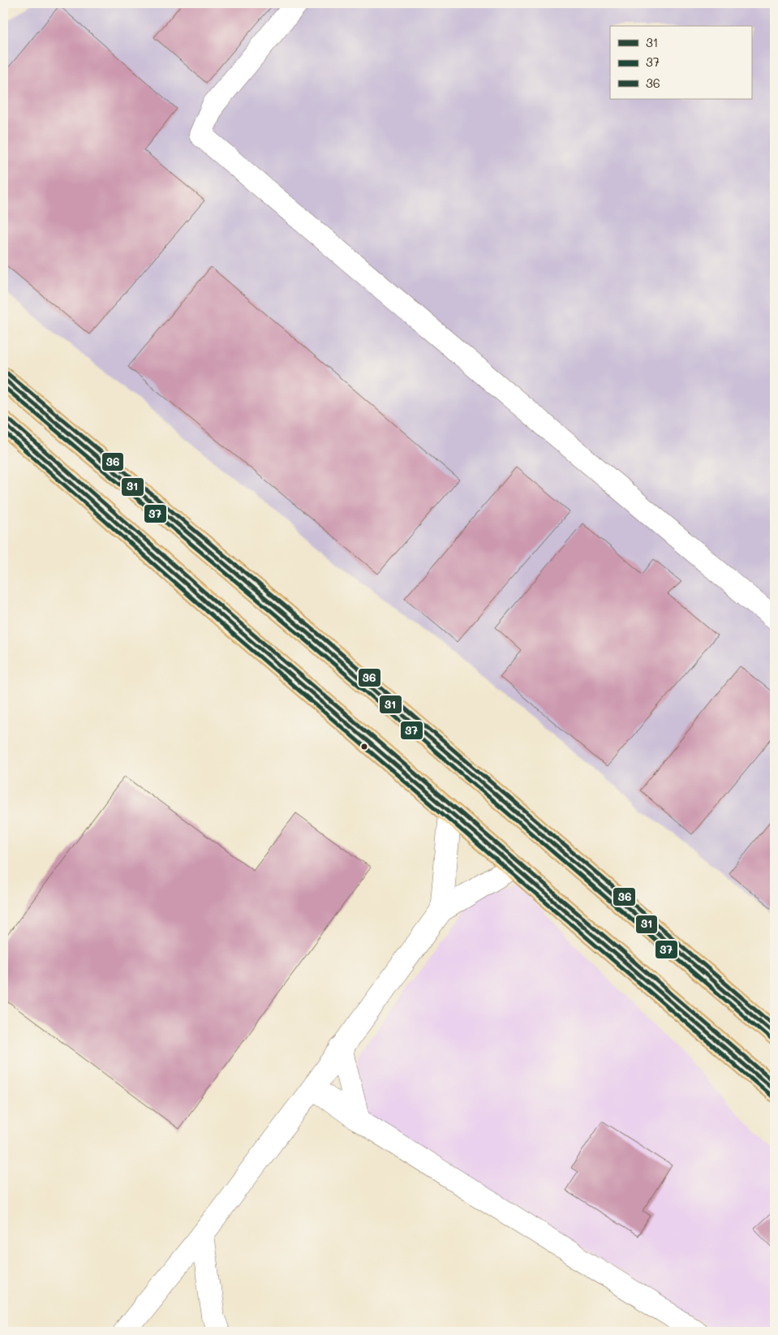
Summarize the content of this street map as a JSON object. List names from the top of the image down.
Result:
{
  "lines": ["transit line 36", "transit line 31", "transit line 37"],
  "legend": ["31", "37", "36"]
}
